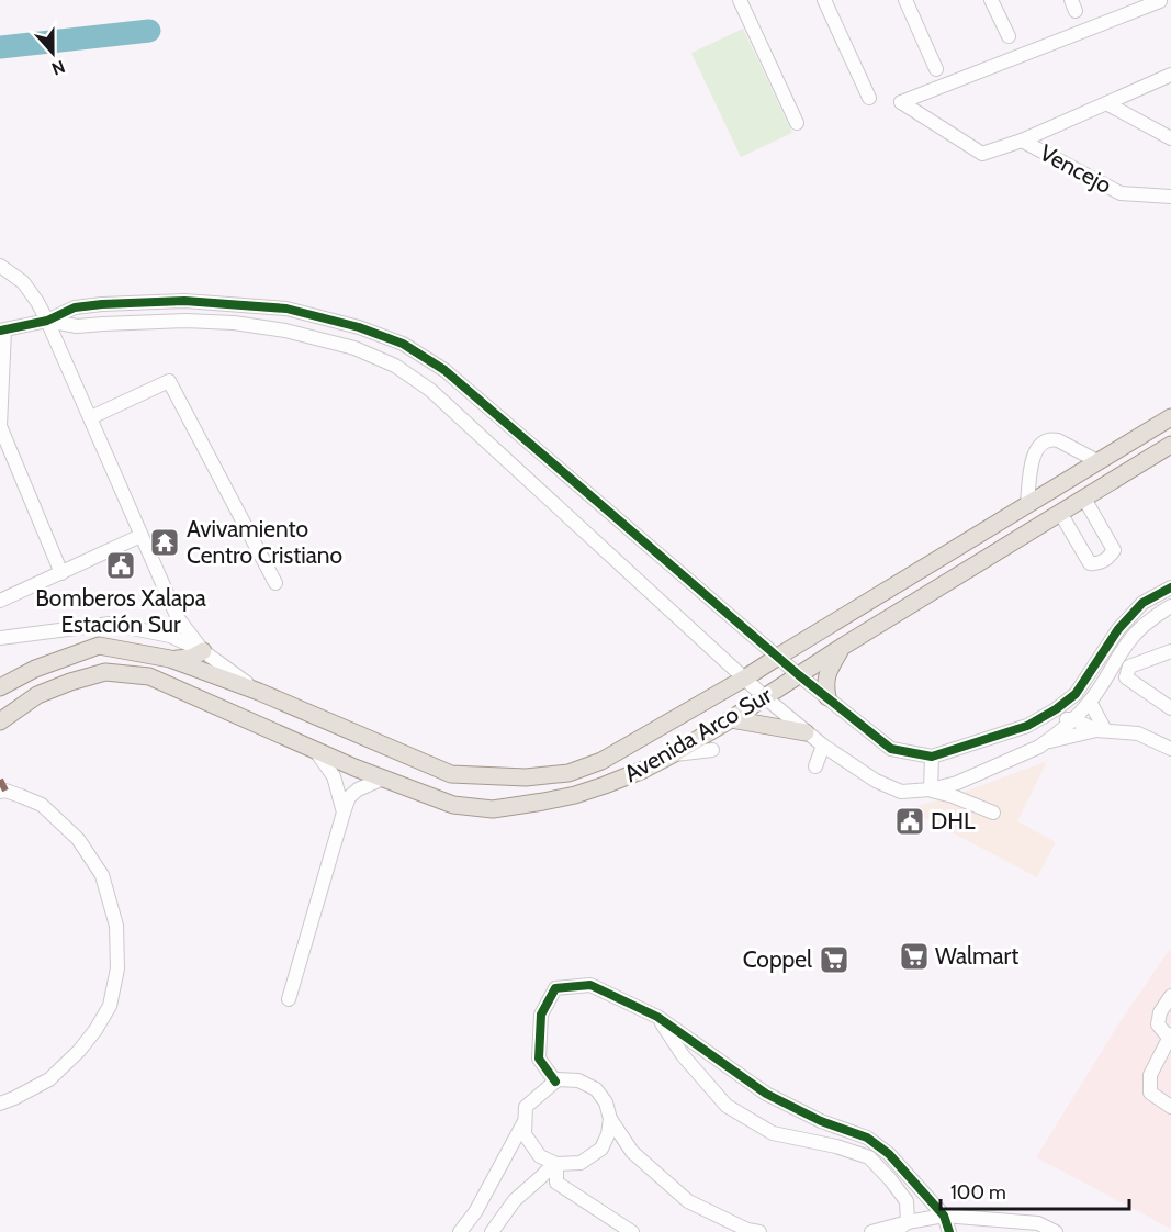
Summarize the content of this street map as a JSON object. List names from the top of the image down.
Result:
{
  "streets": {
    "main road": ["Avenida Arco Sur"],
    "street": ["Vencejo"]
  },
  "places": {
    "temple": ["Avivamiento Centro Cristiano"],
    "public building": ["Bomberos Xalapa Estación Sur", "DHL"],
    "supermarket": ["Walmart", "Coppel"]
  },
  "scale_bar": "100 m",
  "north": "bottom"
}
